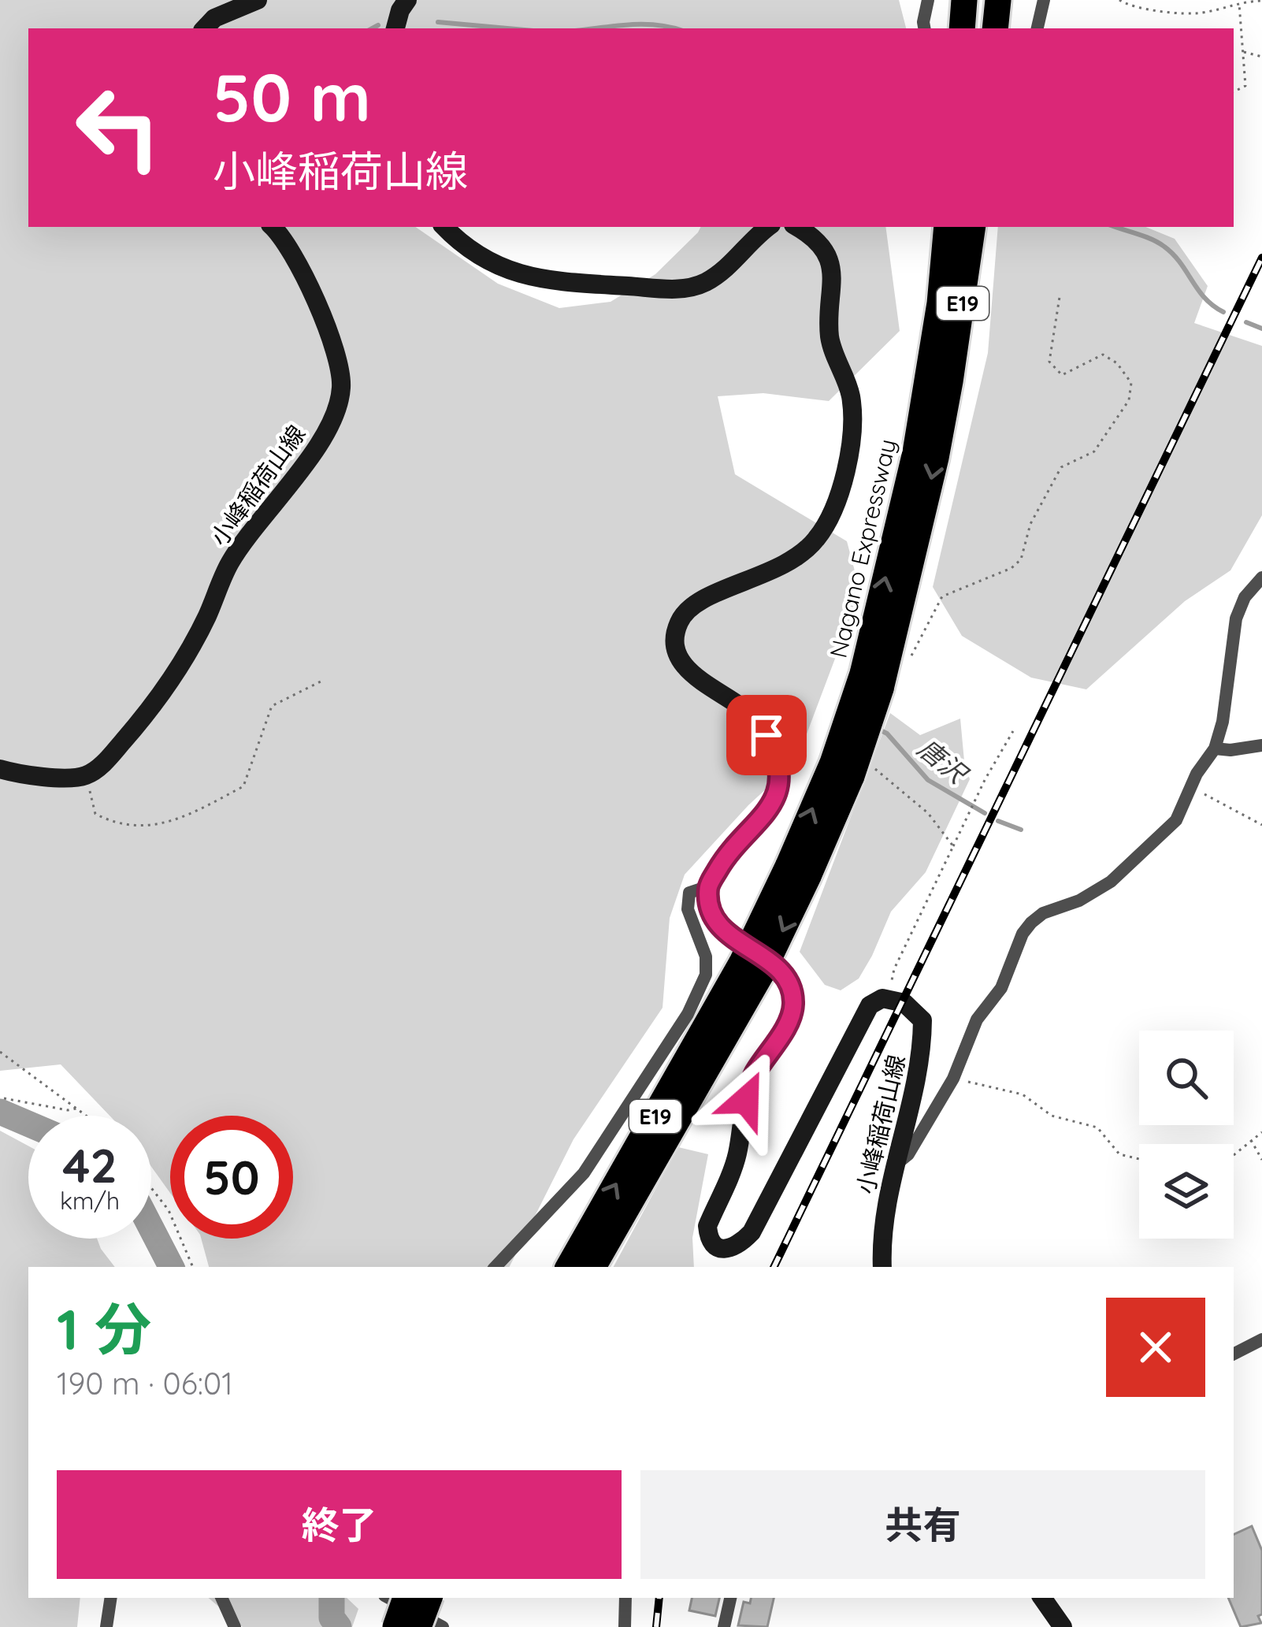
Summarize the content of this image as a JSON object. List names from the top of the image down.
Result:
{
  "streets": {
    "highway": ["E19", "Nagano Expressway"],
    "main road": ["小峰稲荷山線"]
  },
  "water": ["唐沢"],
  "page": {
    "turn": ["50 m", "小峰稲荷山線"],
    "speed": "42 km/h",
    "limit": "50",
    "heading": ["1 分", "190 m · 06:01"],
    "buttons": ["終了", "共有"]
  }
}
